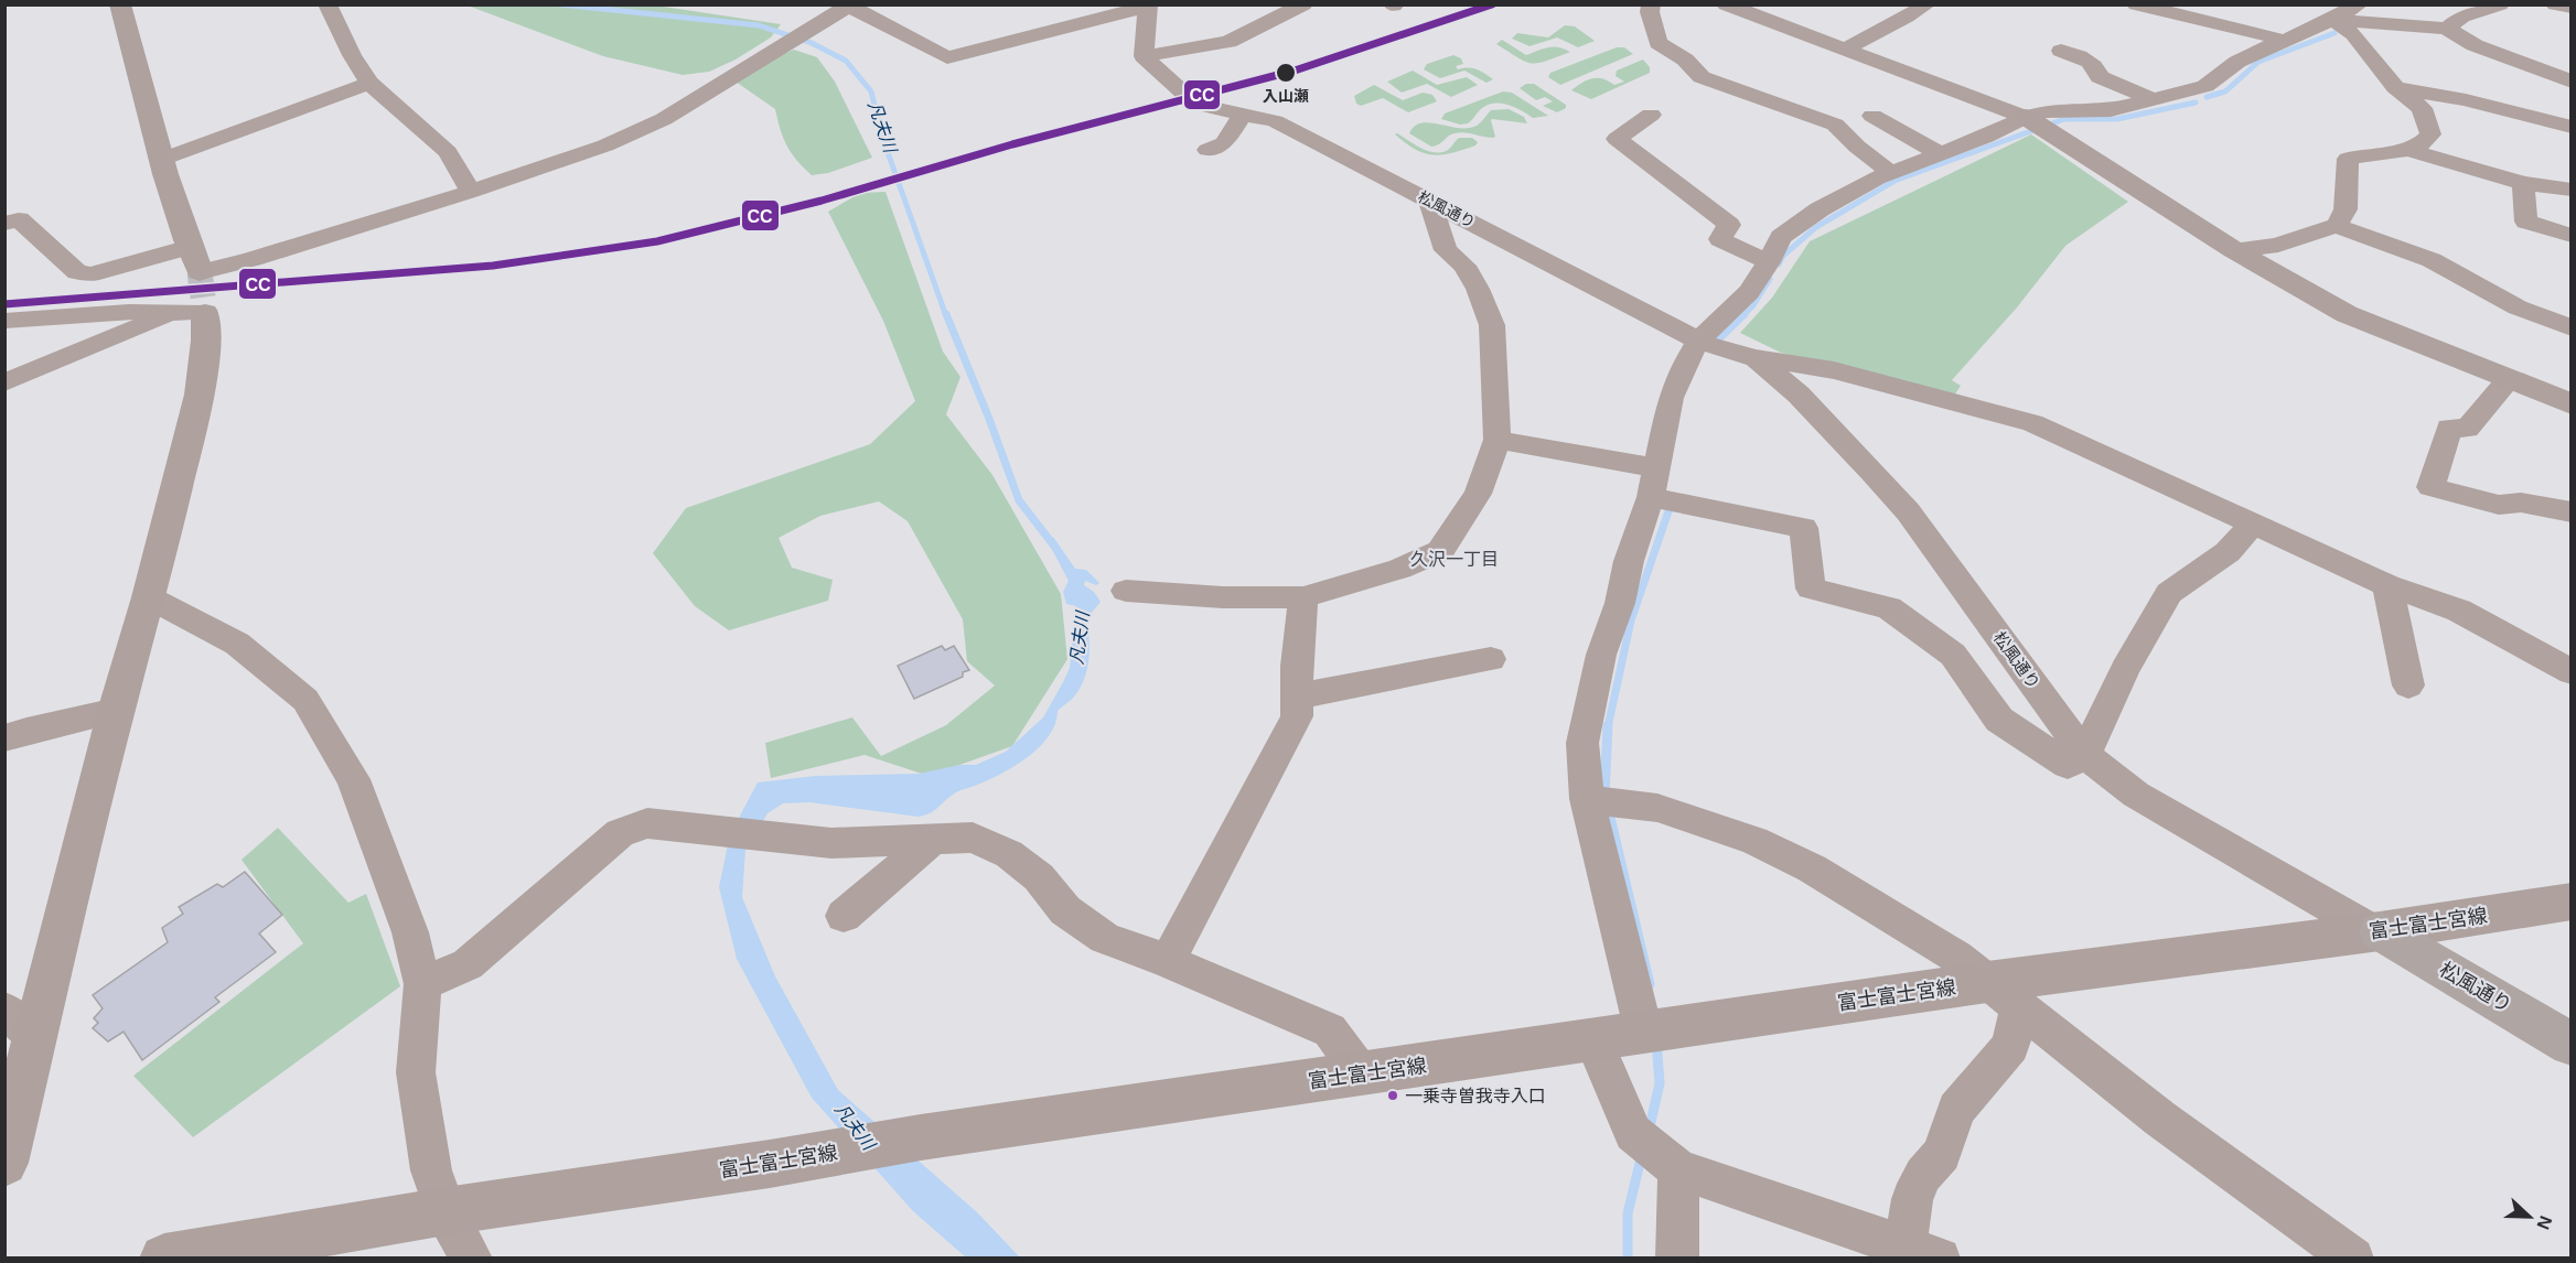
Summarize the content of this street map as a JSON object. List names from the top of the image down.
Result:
{
  "streets": {
    "main road": ["松風通り"],
    "street": ["富士富士宮線"]
  },
  "crossings": [
    ["松風通り", "富士富士宮線"]
  ],
  "districts": ["久沢一丁目"],
  "water": ["凡夫川"],
  "places": ["入山瀬", "一乗寺曽我寺入口"],
  "lines": ["transit line CC"],
  "north": "right"
}
